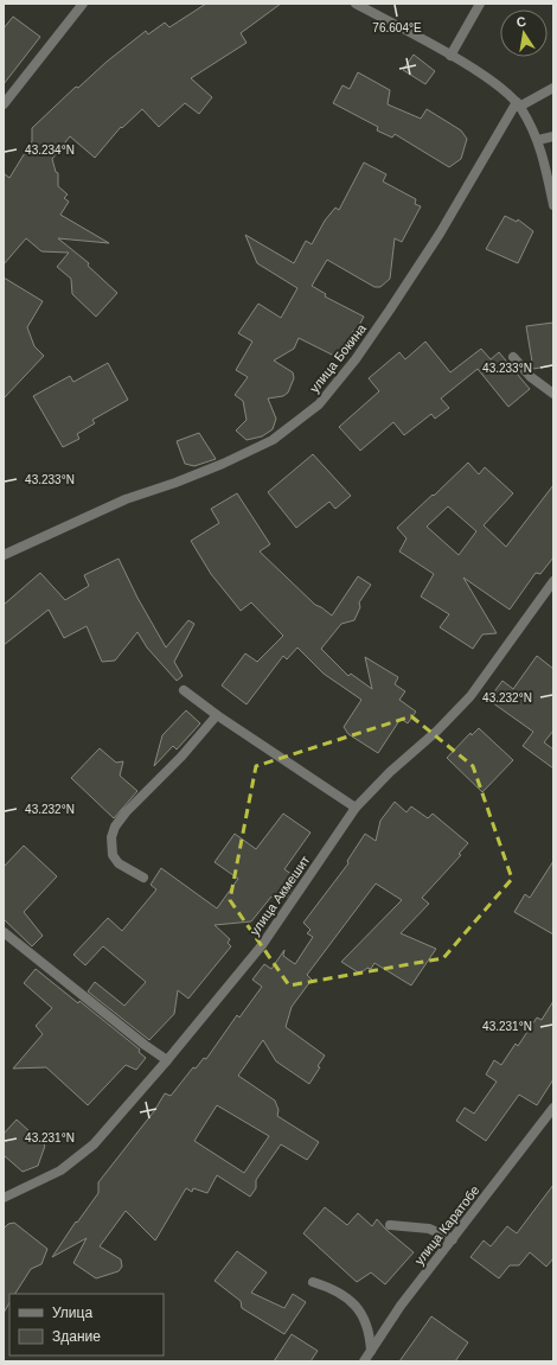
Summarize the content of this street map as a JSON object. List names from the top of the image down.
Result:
{
  "streets": {
    "street": ["улица Бокина", "улица Акмешит", "улица Каратобе"]
  },
  "legend": ["Улица", "Здание"],
  "north": "top",
  "coordinates": [
    "76.604°E",
    "43.234°N",
    "43.233°N",
    "43.232°N",
    "43.231°N"
  ]
}
